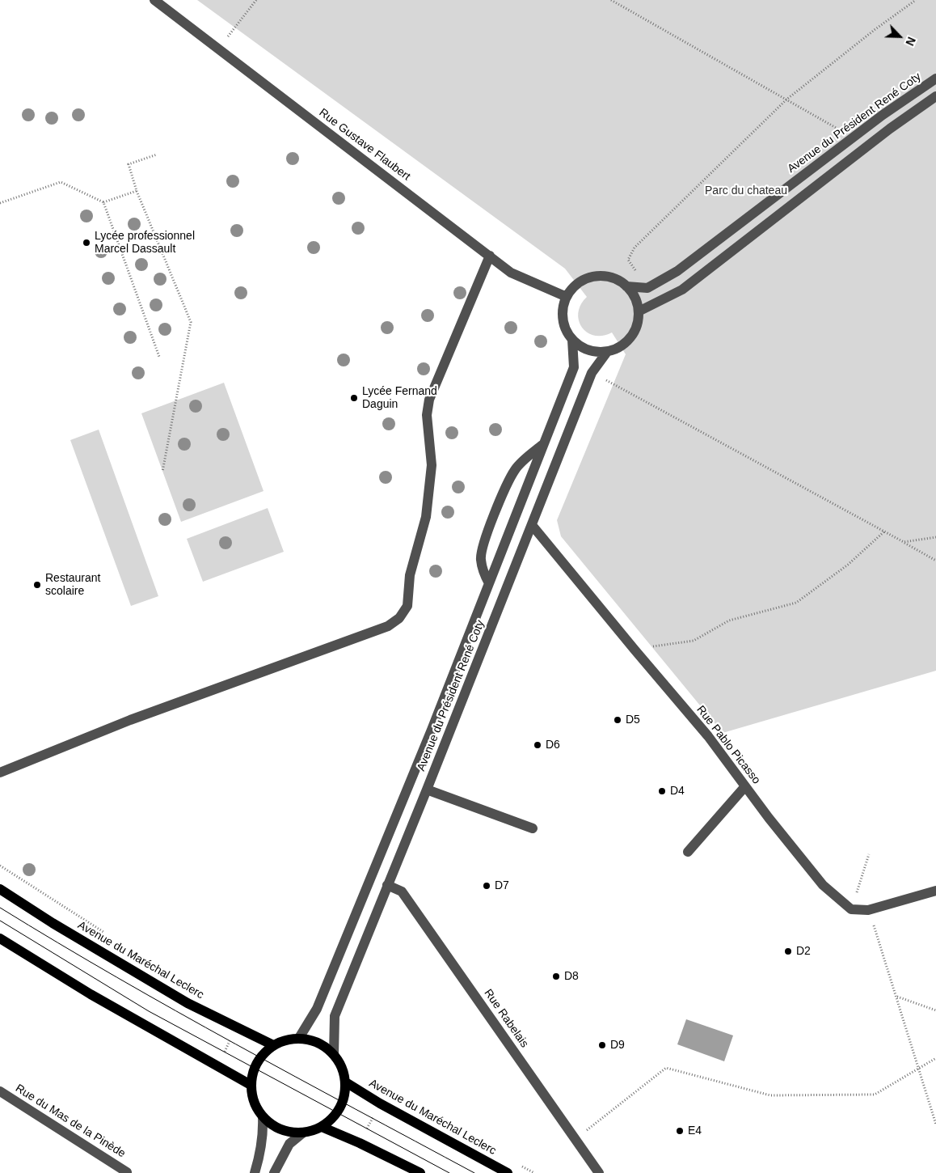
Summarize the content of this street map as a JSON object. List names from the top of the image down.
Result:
{
  "streets": {
    "main road": ["Avenue du Maréchal Leclerc"],
    "street": [
      "Avenue du Président René Coty",
      "Rue Gustave Flaubert",
      "Rue Pablo Picasso",
      "Rue Rabelais",
      "Rue du Mas de la Pinède"
    ]
  },
  "crossings": [
    ["Avenue du Président René Coty", "Rue Gustave Flaubert"],
    ["Avenue du Président René Coty", "Rue Pablo Picasso"],
    ["Avenue du Président René Coty", "Avenue du Maréchal Leclerc"],
    ["Avenue du Président René Coty", "Rue Rabelais"]
  ],
  "parks": ["Parc du chateau"],
  "places": [
    "Lycée professionnel Marcel Dassault",
    "Lycée Fernand Daguin",
    "Restaurant scolaire",
    "D5",
    "D6",
    "D4",
    "D7",
    "D2",
    "D8",
    "D9",
    "E4"
  ],
  "north": "bottom right"
}
